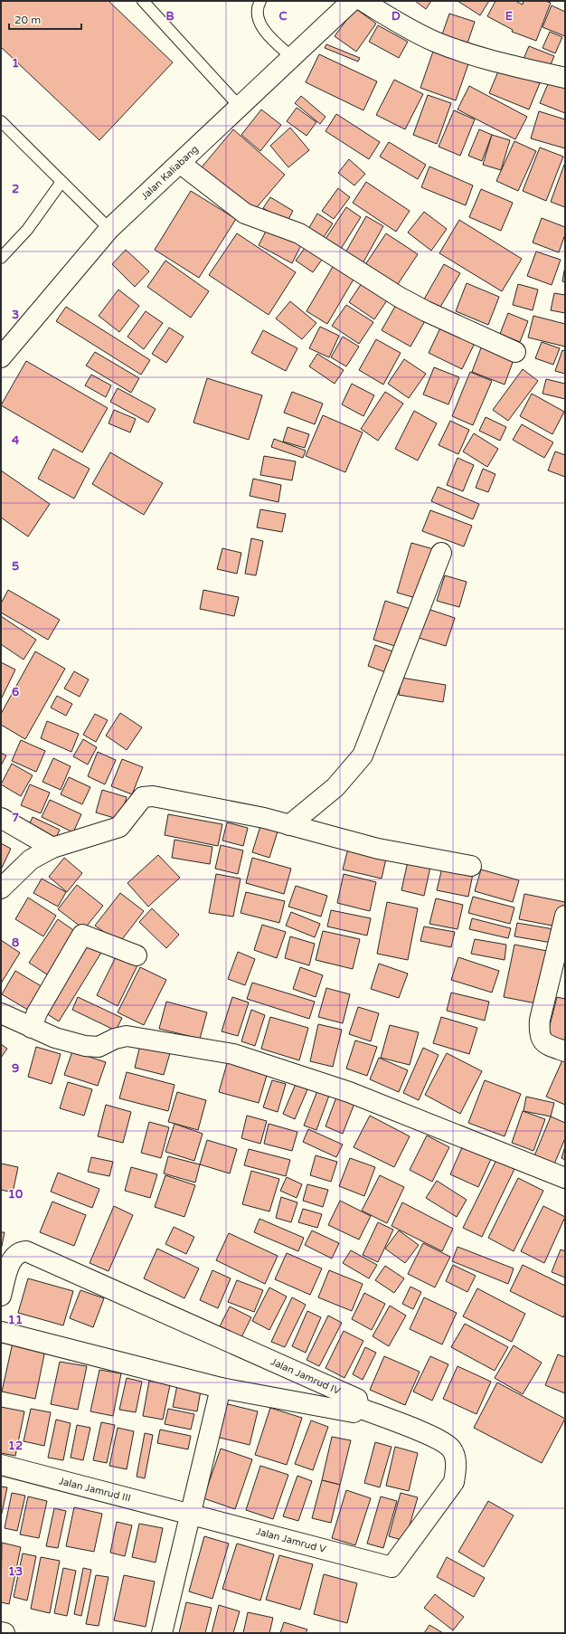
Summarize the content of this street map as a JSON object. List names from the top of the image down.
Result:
{
  "streets": {
    "street": [
      "Jalan Kaliabang",
      "Jalan Jamrud IV",
      "Jalan Jamrud III",
      "Jalan Jamrud V"
    ]
  },
  "crossings": [
    ["Jalan Jamrud IV", "Jalan Jamrud V"],
    ["Jalan Jamrud III", "Jalan Jamrud V"]
  ],
  "scale_bar": "20 m",
  "grid": {
    "columns": [
      "B",
      "C",
      "D",
      "E"
    ],
    "rows": [
      "1",
      "2",
      "3",
      "4",
      "5",
      "6",
      "7",
      "8",
      "9",
      "10",
      "11",
      "12",
      "13"
    ]
  }
}
